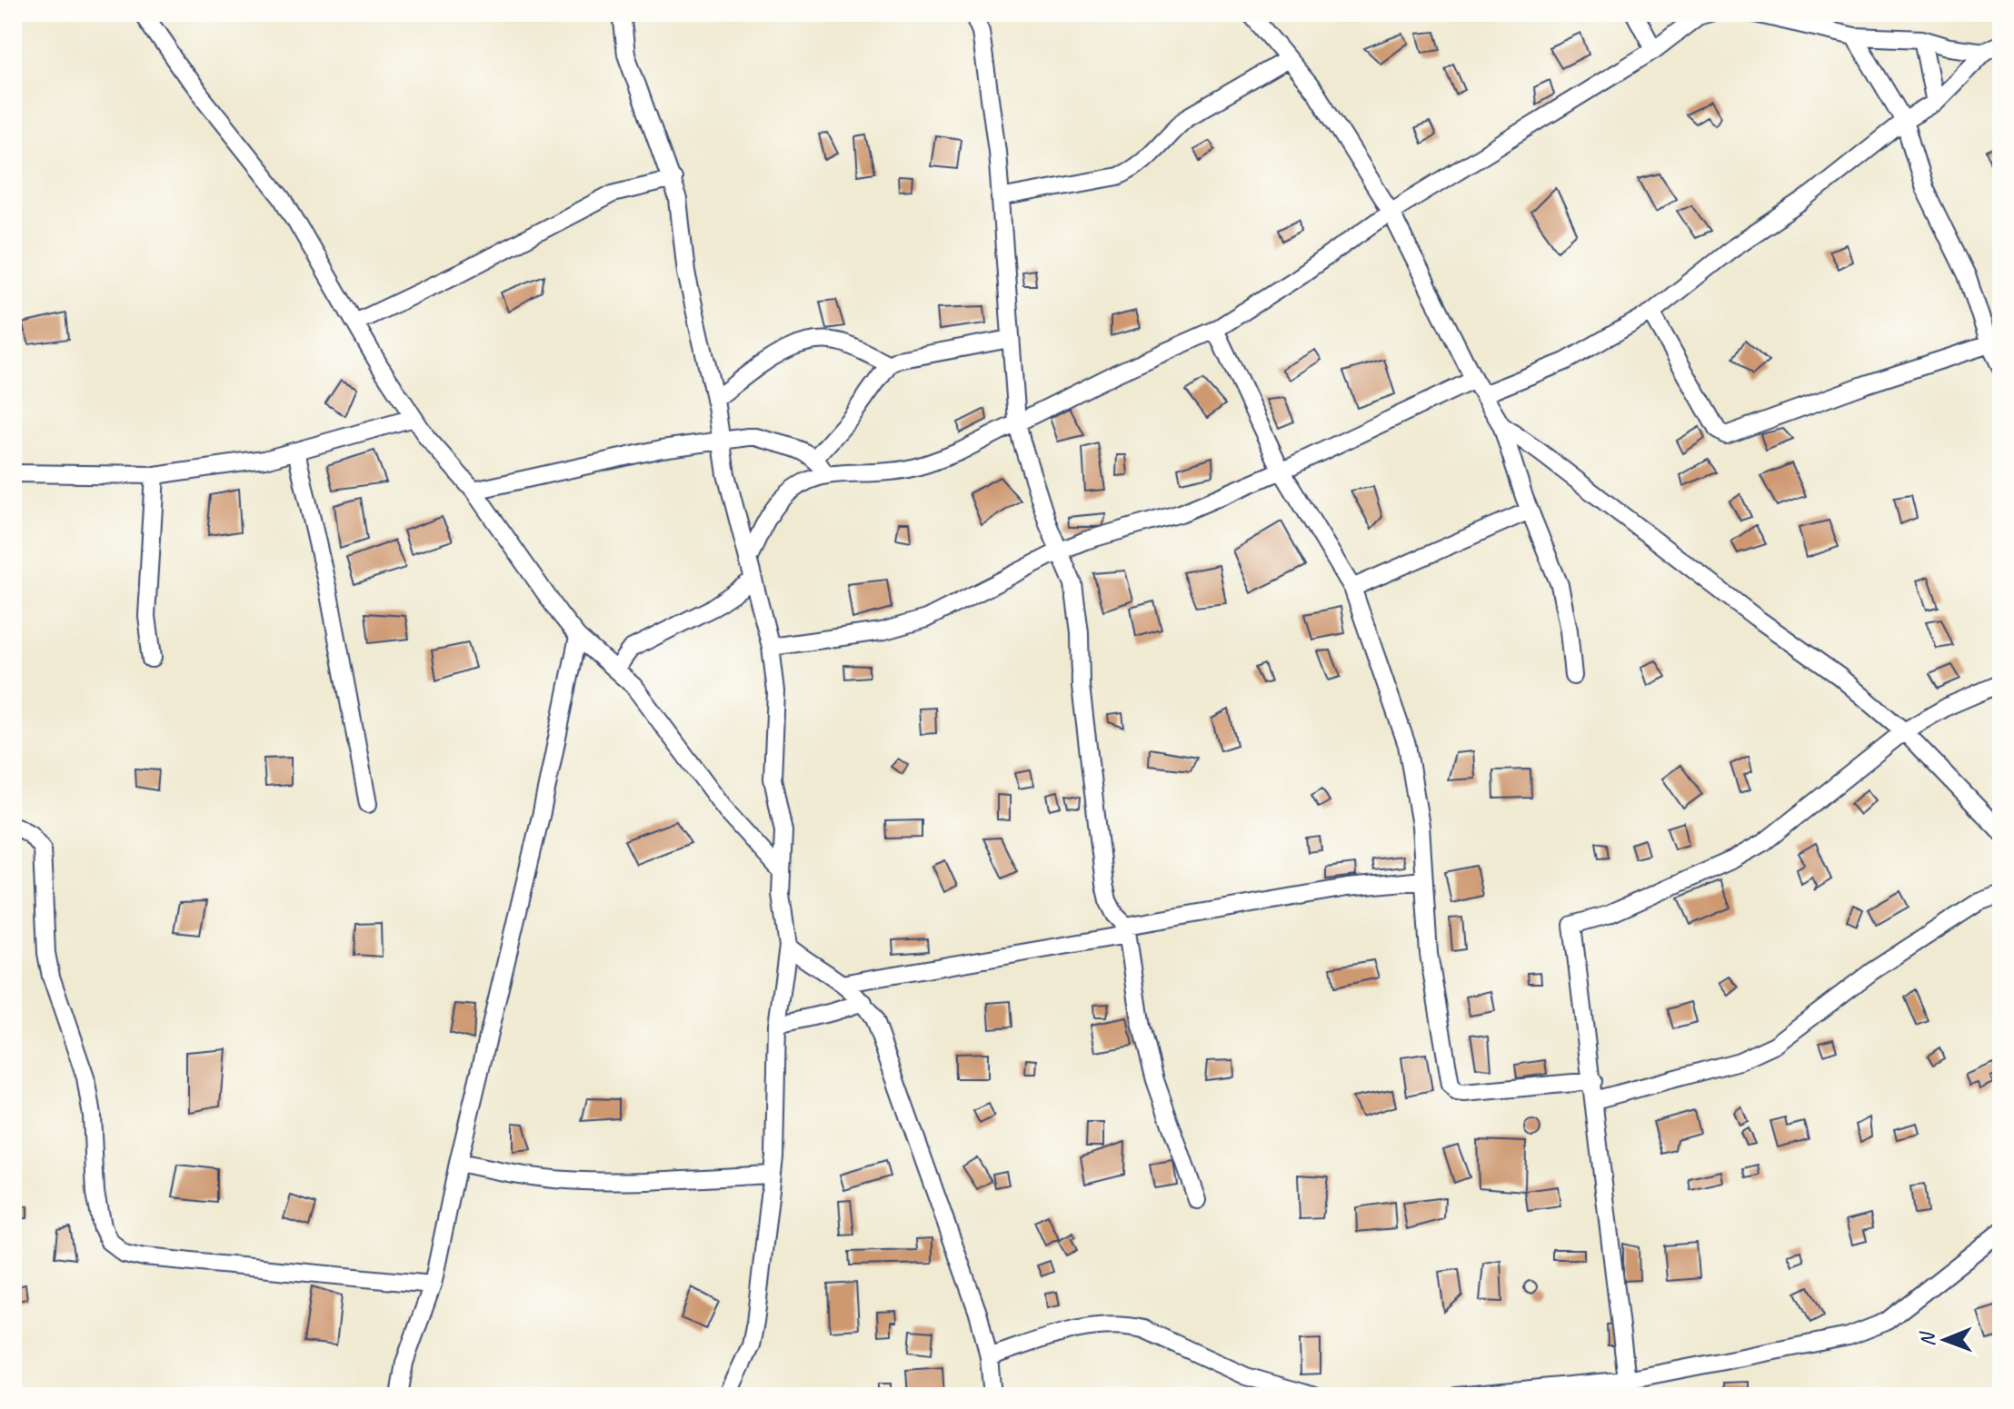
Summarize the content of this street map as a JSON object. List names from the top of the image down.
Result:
{
  "north": "left"
}
